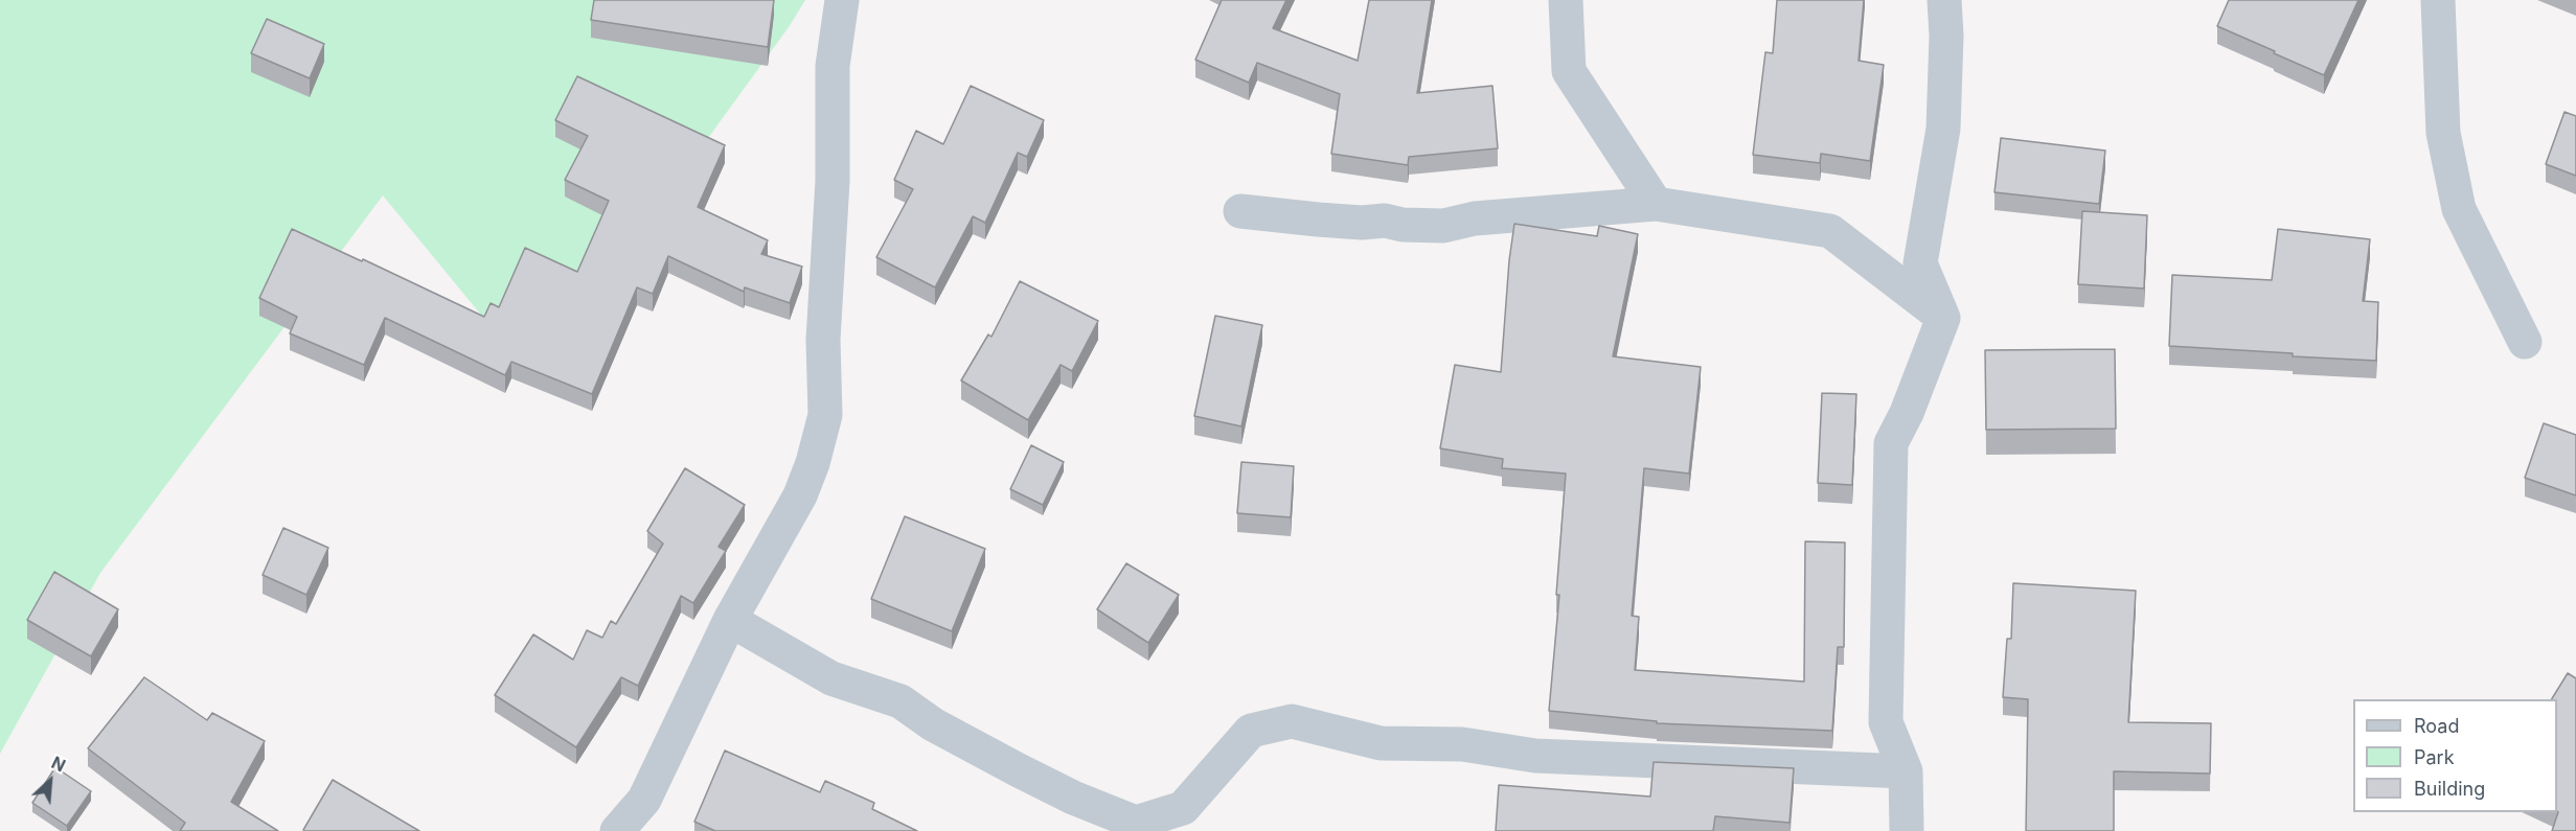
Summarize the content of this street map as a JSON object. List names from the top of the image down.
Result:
{
  "legend": ["Road", "Park", "Building"],
  "north": "top right"
}
